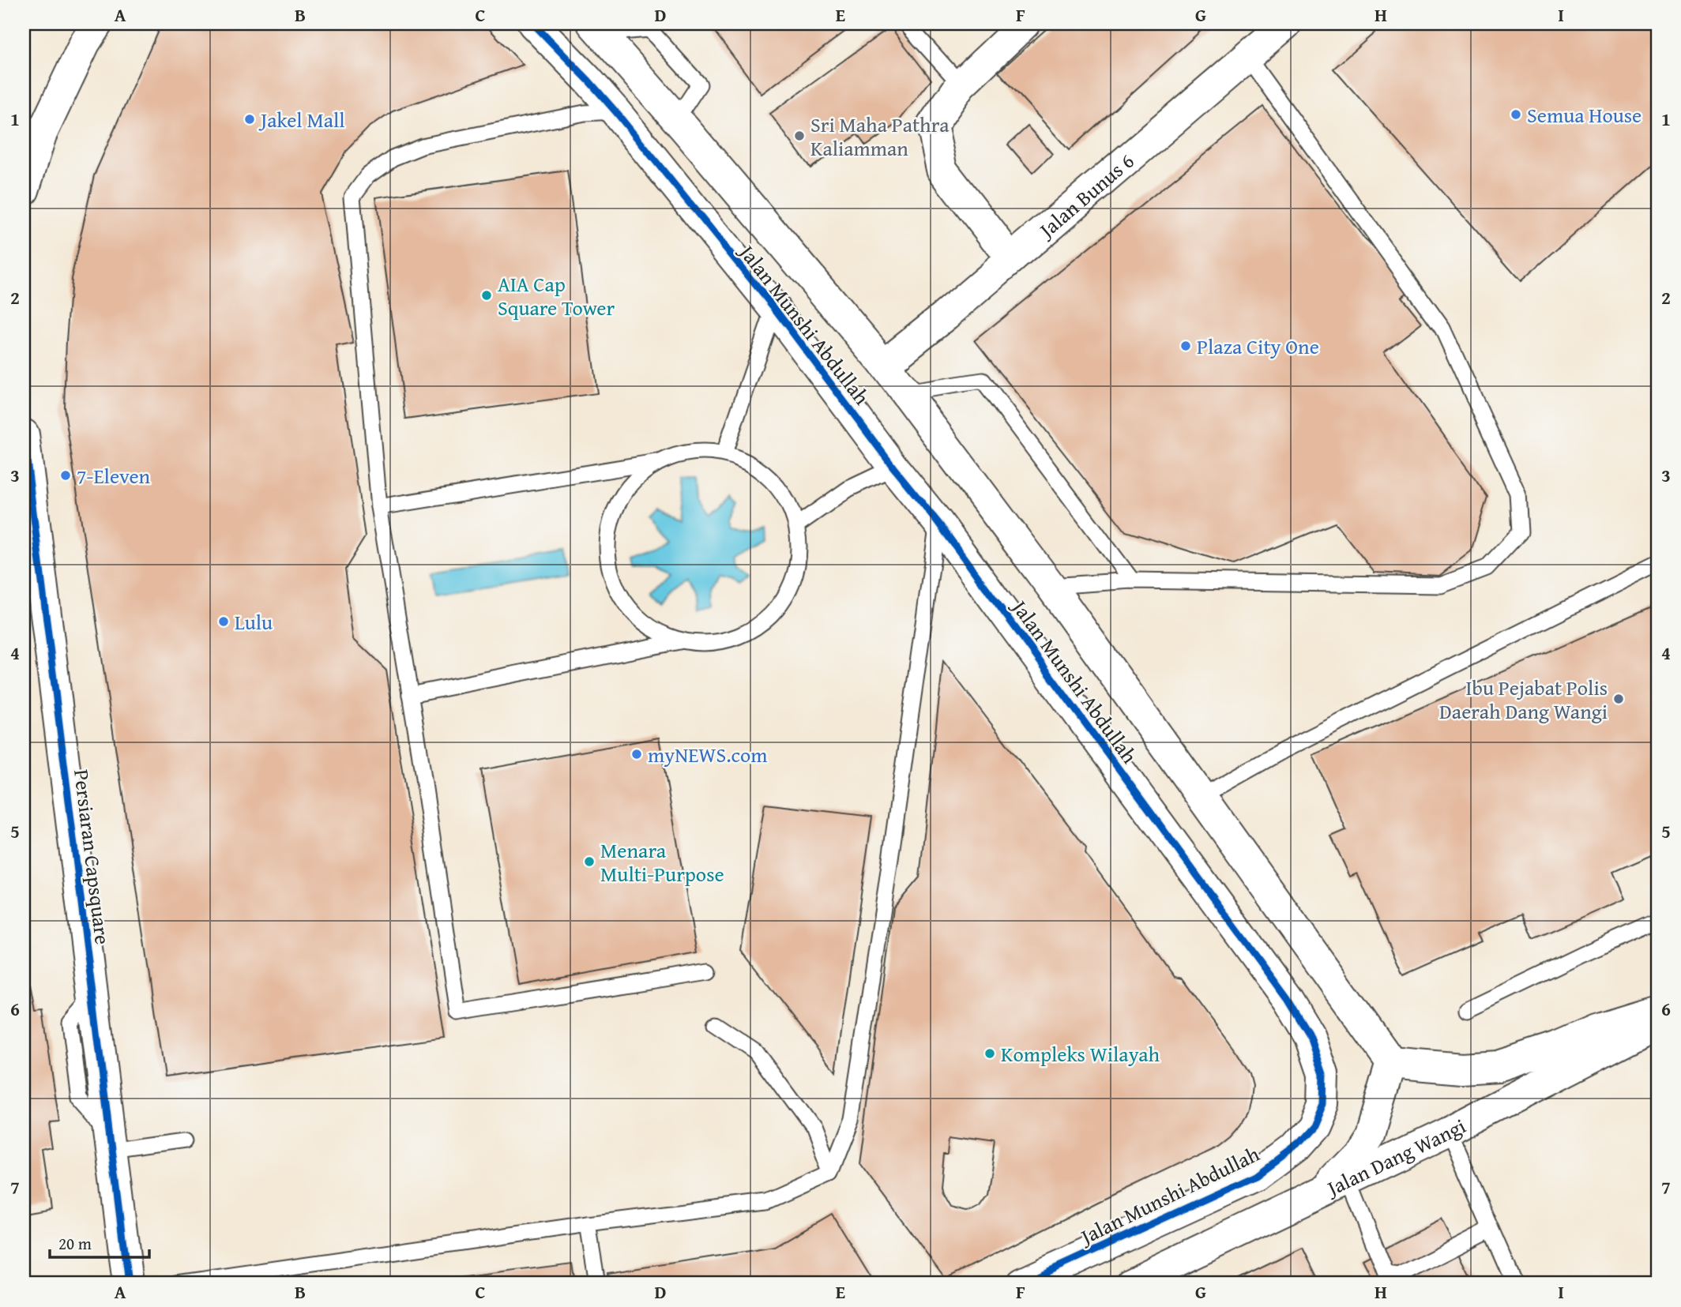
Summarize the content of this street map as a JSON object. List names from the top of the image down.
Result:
{
  "streets": {
    "street": [
      "Jalan Bunus 6",
      "Jalan Munshi Abdullah",
      "Persiaran Capsquare",
      "Jalan Dang Wangi"
    ]
  },
  "crossings": [
    ["Jalan Bunus 6", "Jalan Munshi Abdullah"]
  ],
  "places": [
    "Semua House",
    "Jakel Mall",
    "Sri Maha Pathra Kaliamman",
    "AIA Cap Square Tower",
    "Plaza City One",
    "7-Eleven",
    "Lulu",
    "Ibu Pejabat Polis Daerah Dang Wangi",
    "myNEWS.com",
    "Menara Multi-Purpose",
    "Kompleks Wilayah"
  ],
  "scale_bar": "20 m",
  "grid": {
    "columns": [
      "A",
      "B",
      "C",
      "D",
      "E",
      "F",
      "G",
      "H",
      "I"
    ],
    "rows": [
      "1",
      "2",
      "3",
      "4",
      "5",
      "6",
      "7"
    ]
  }
}
